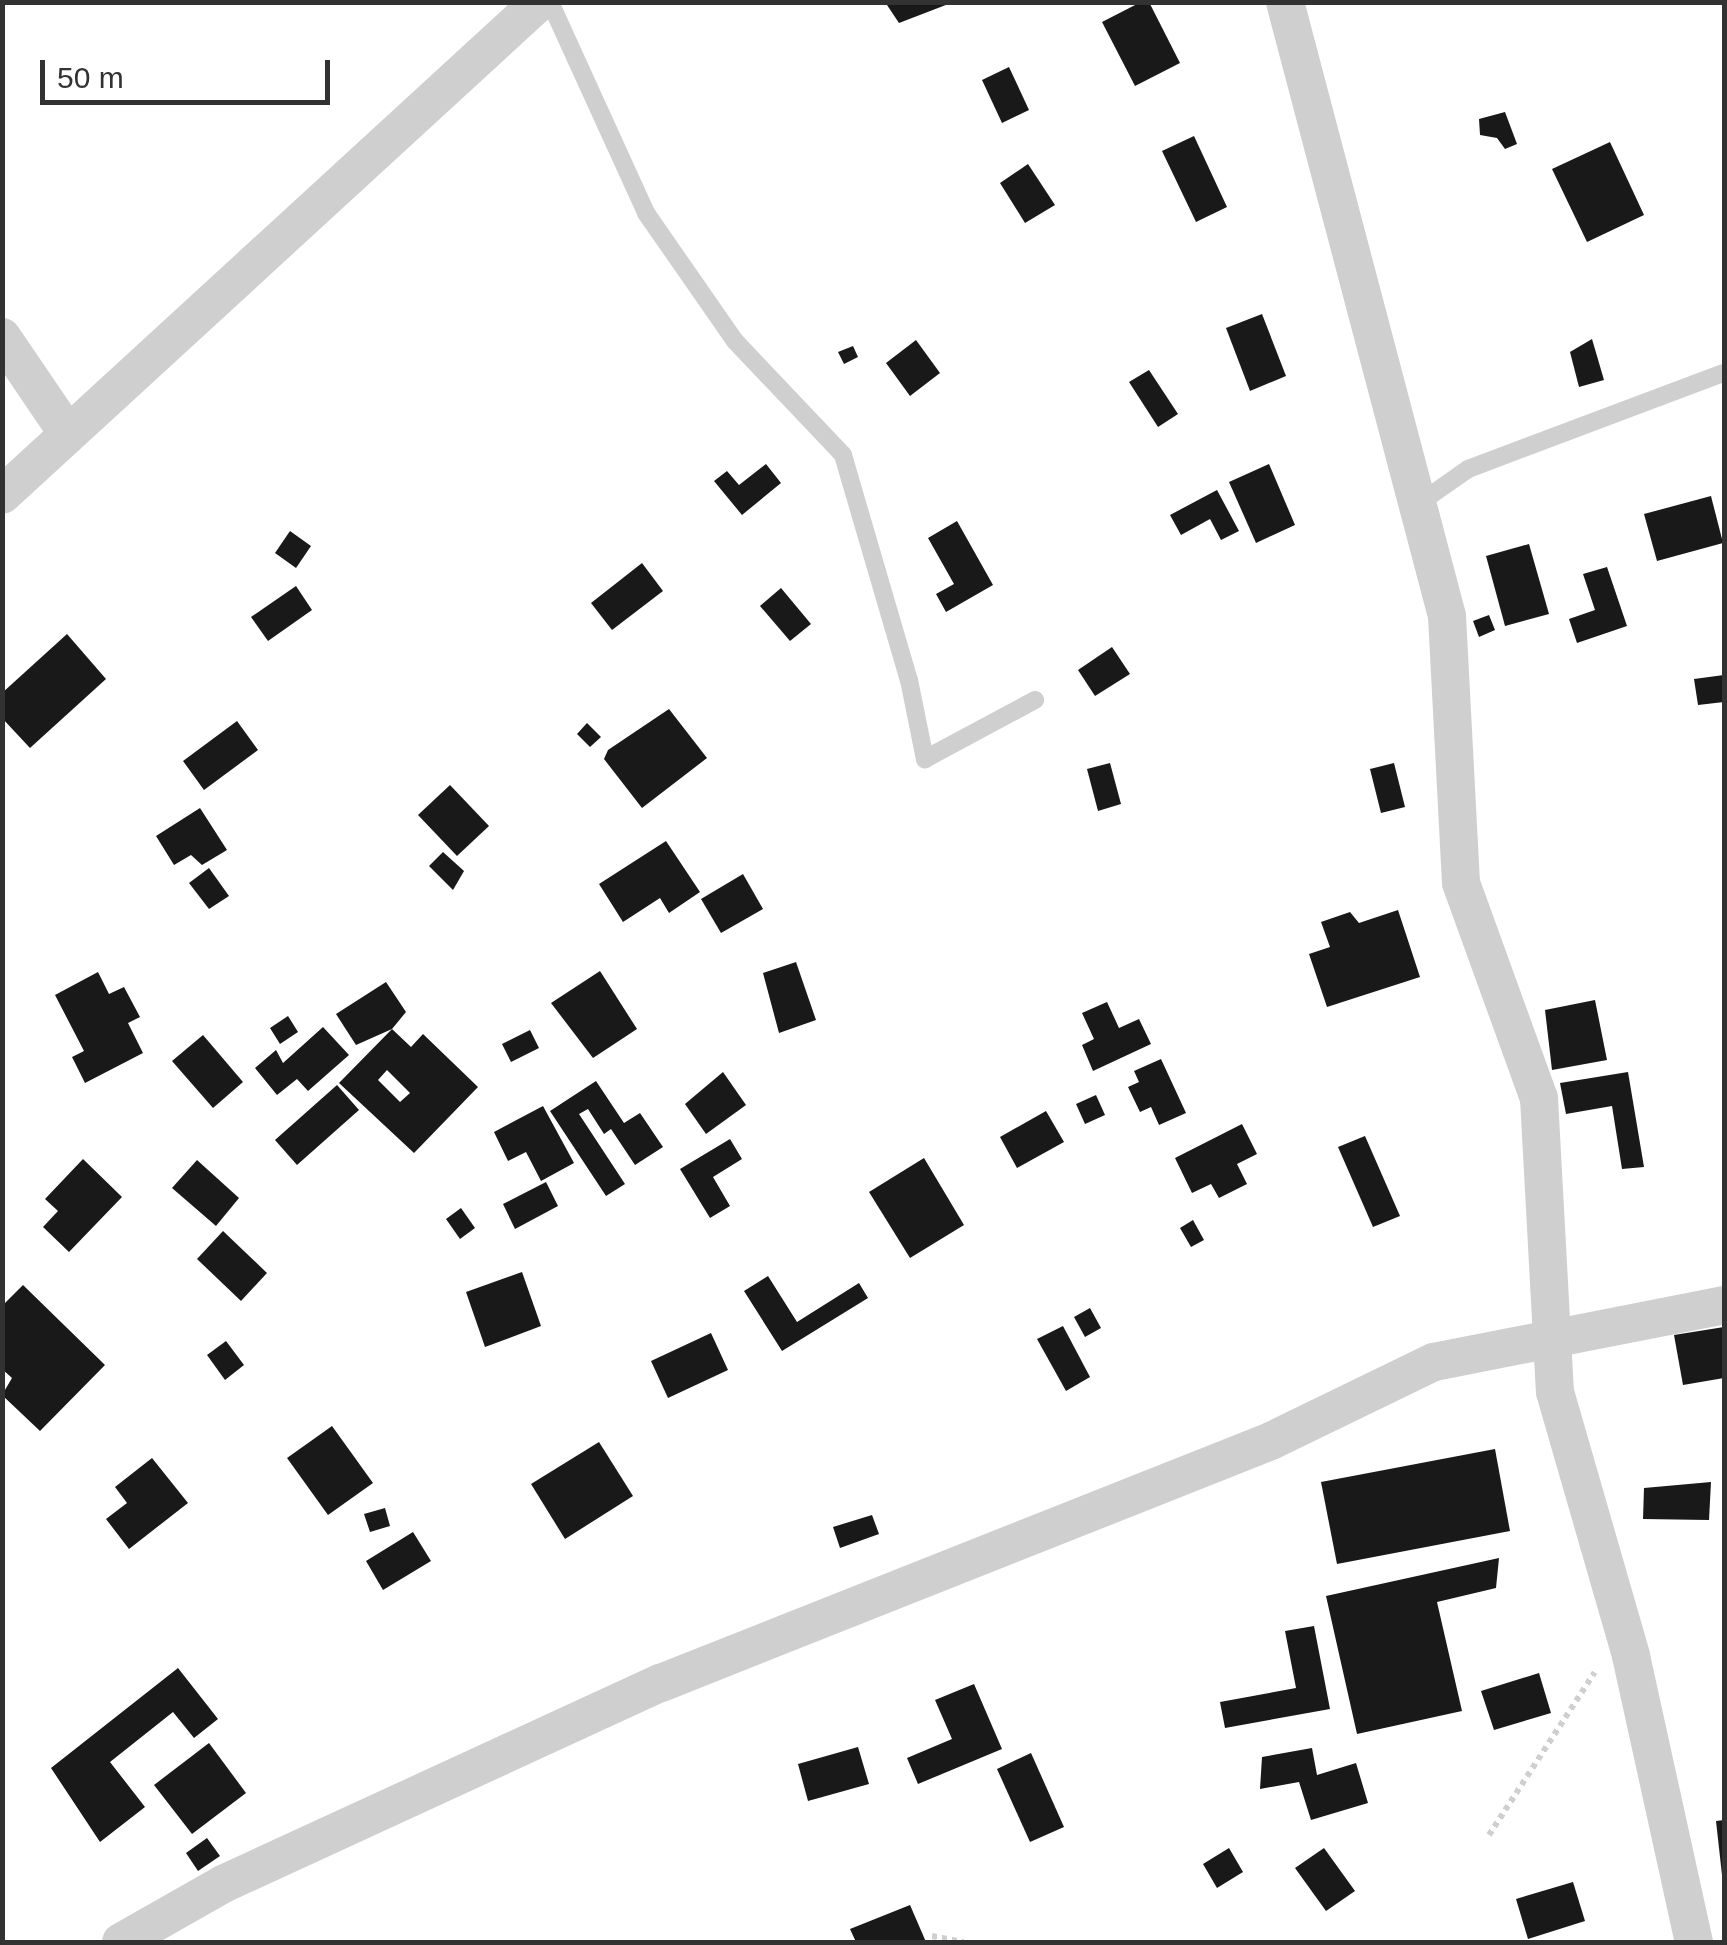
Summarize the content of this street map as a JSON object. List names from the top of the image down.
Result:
{
  "scale_bar": "50 m"
}
